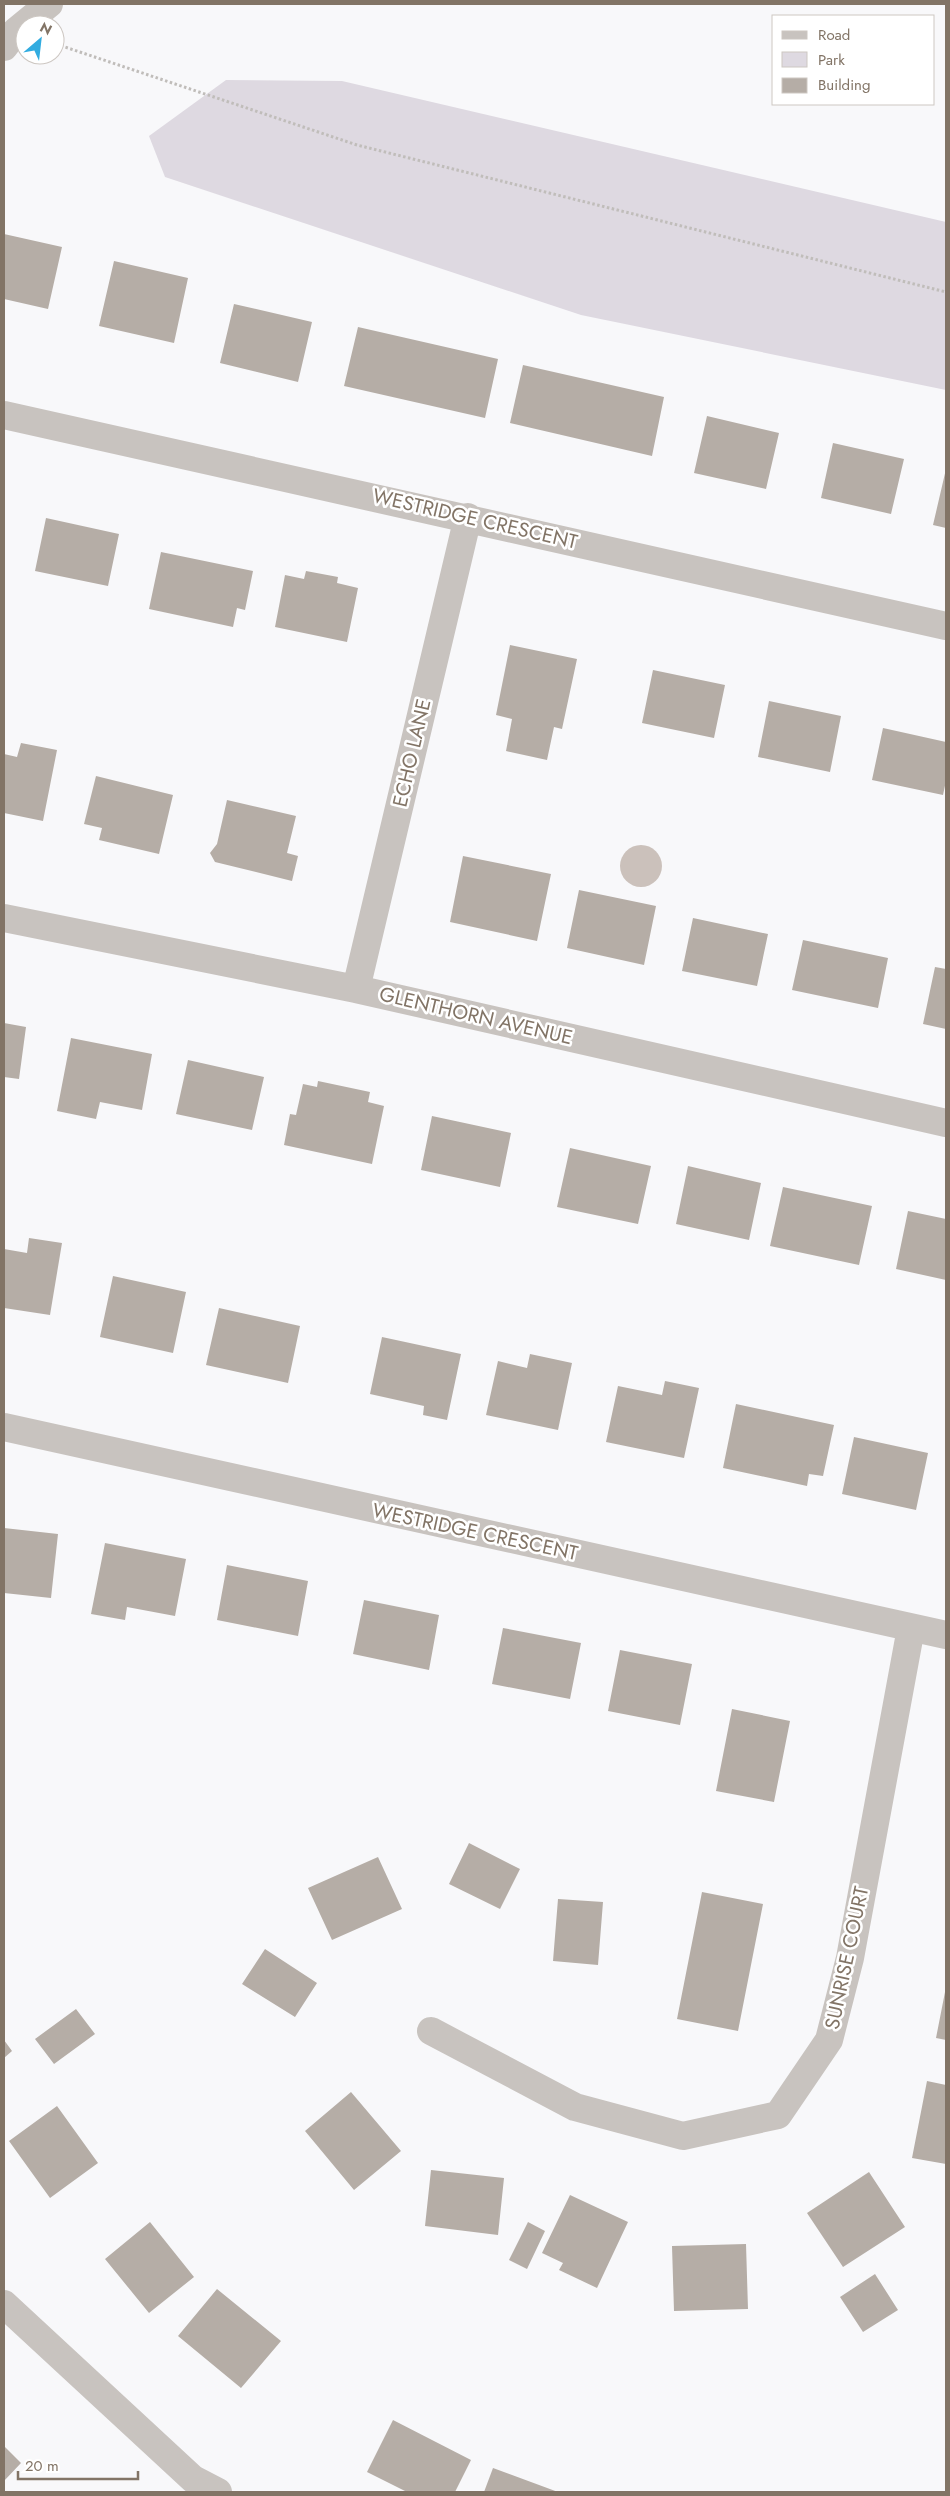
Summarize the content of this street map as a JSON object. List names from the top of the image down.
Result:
{
  "streets": {
    "street": [
      "WESTRIDGE CRESCENT",
      "ECHO LANE",
      "GLENTHORN AVENUE",
      "SUNRISE COURT"
    ]
  },
  "crossings": [
    ["WESTRIDGE CRESCENT", "ECHO LANE"],
    ["WESTRIDGE CRESCENT", "SUNRISE COURT"],
    ["ECHO LANE", "GLENTHORN AVENUE"]
  ],
  "legend": ["Road", "Park", "Building"],
  "scale_bar": "20 m",
  "north": "top right"
}
